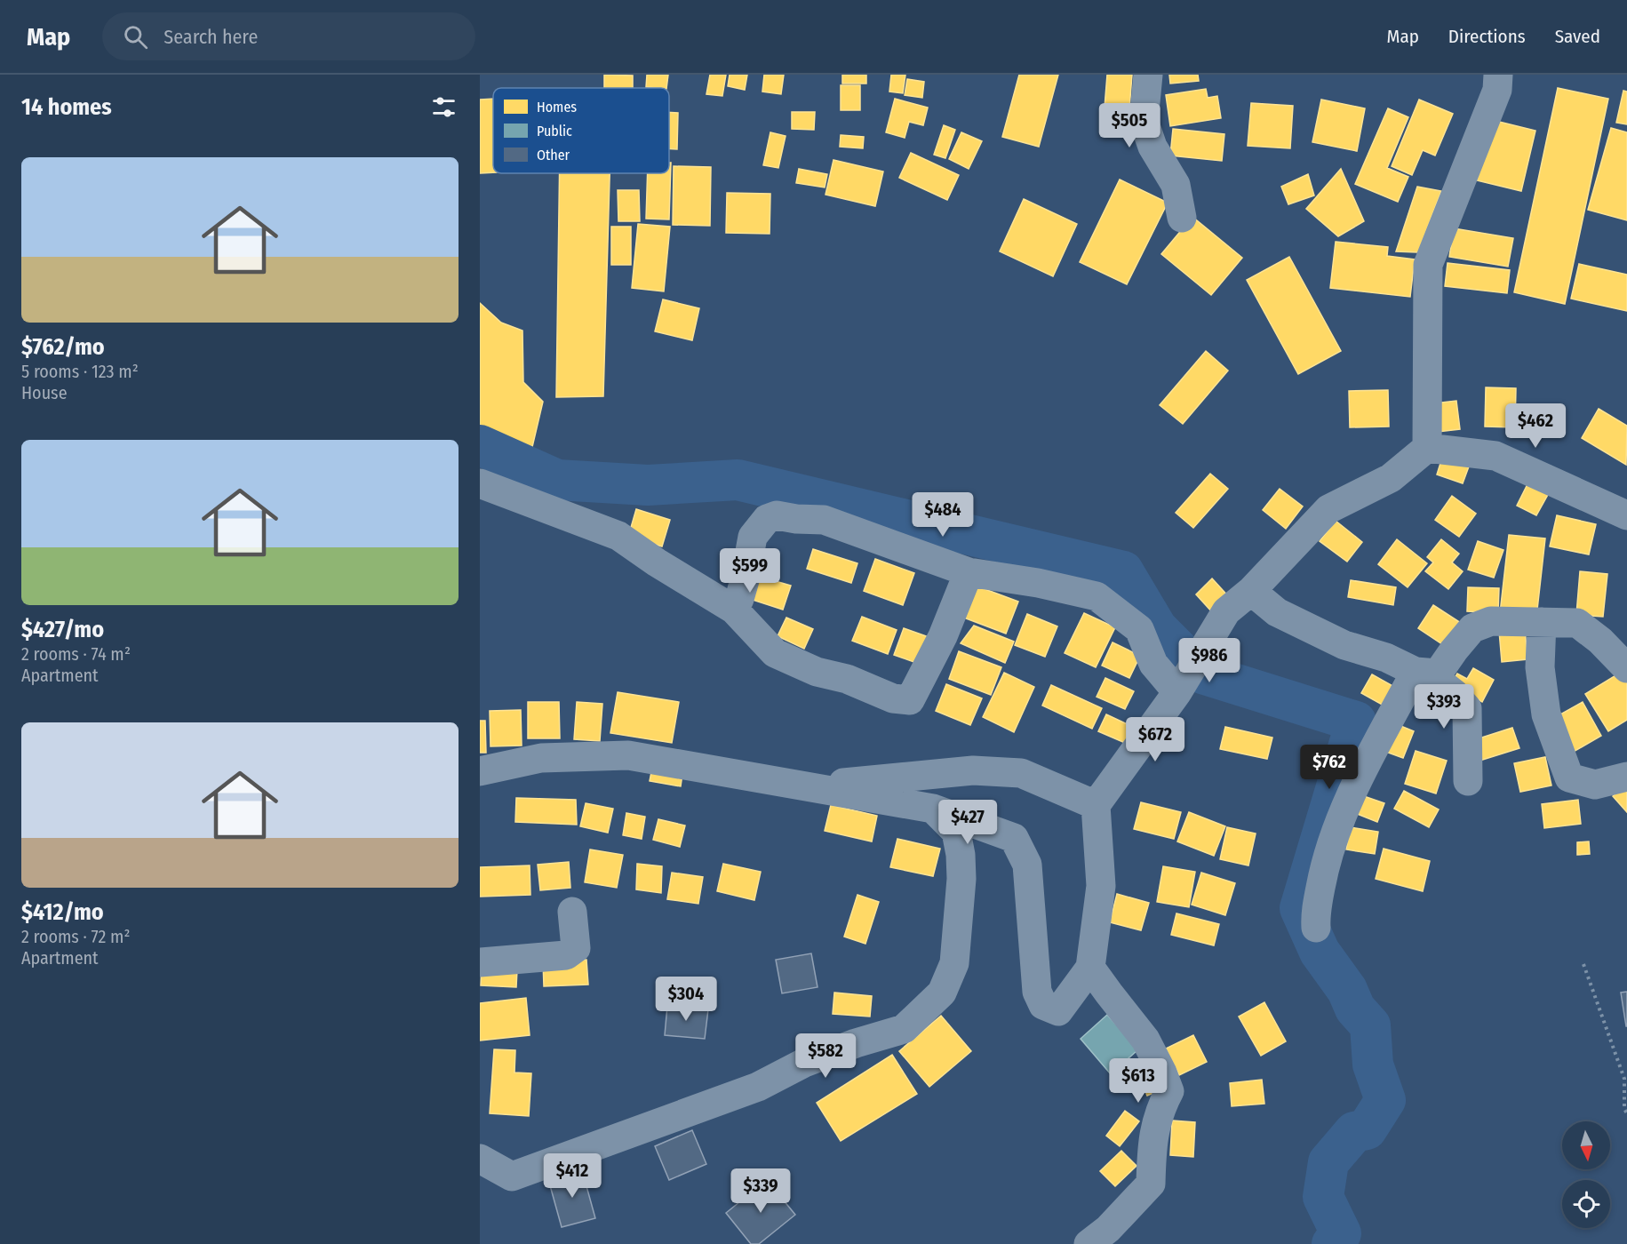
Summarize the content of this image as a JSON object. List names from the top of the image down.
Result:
{
  "legend": ["Homes", "Public", "Other"],
  "north": "bottom",
  "page": {
    "header": "Map",
    "search": "Search here",
    "nav": ["Map", "Directions", "Saved"],
    "heading": "14 homes",
    "price": [
      "$505",
      "$462",
      "$484",
      "$599",
      "$986",
      "$393",
      "$672",
      "$762",
      "$427",
      "$304",
      "$582",
      "$613",
      "$412",
      "$339"
    ],
    "list": [
      {
        "name": "$762/mo",
        "note": "5 rooms · 123 m² · House"
      },
      {
        "name": "$427/mo",
        "note": "2 rooms · 74 m² · Apartment"
      },
      {
        "name": "$412/mo",
        "note": "2 rooms · 72 m² · Apartment"
      }
    ]
  }
}
